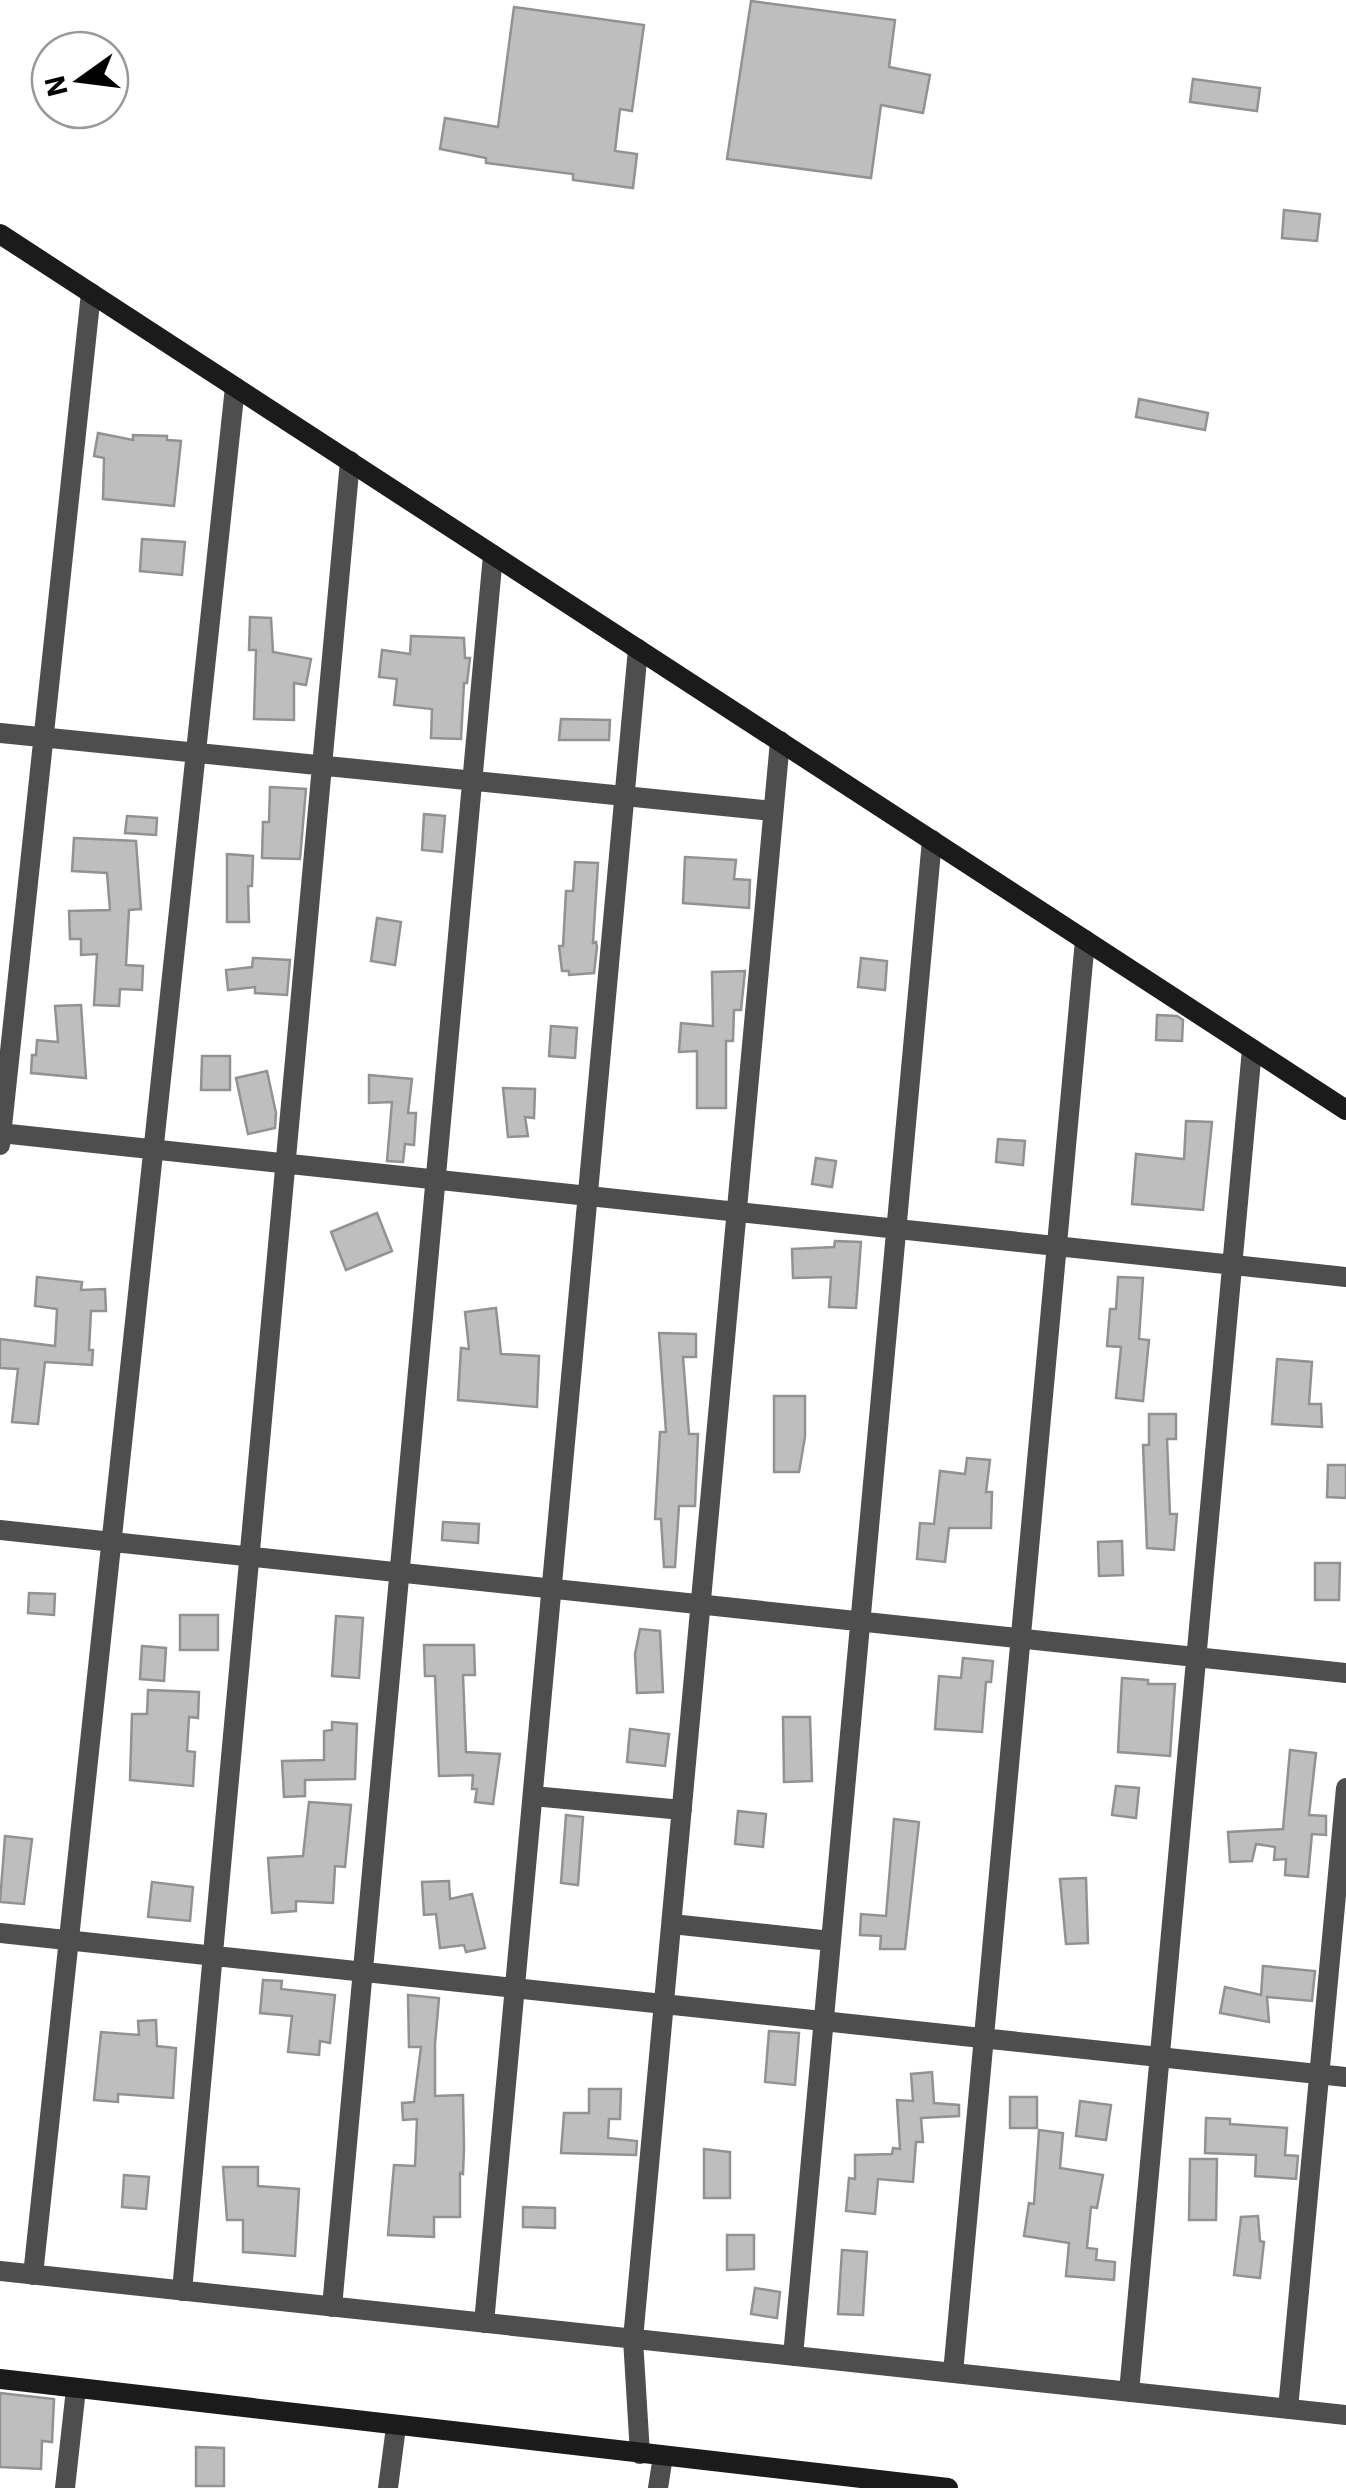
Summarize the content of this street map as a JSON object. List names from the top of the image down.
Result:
{
  "north": "left"
}
